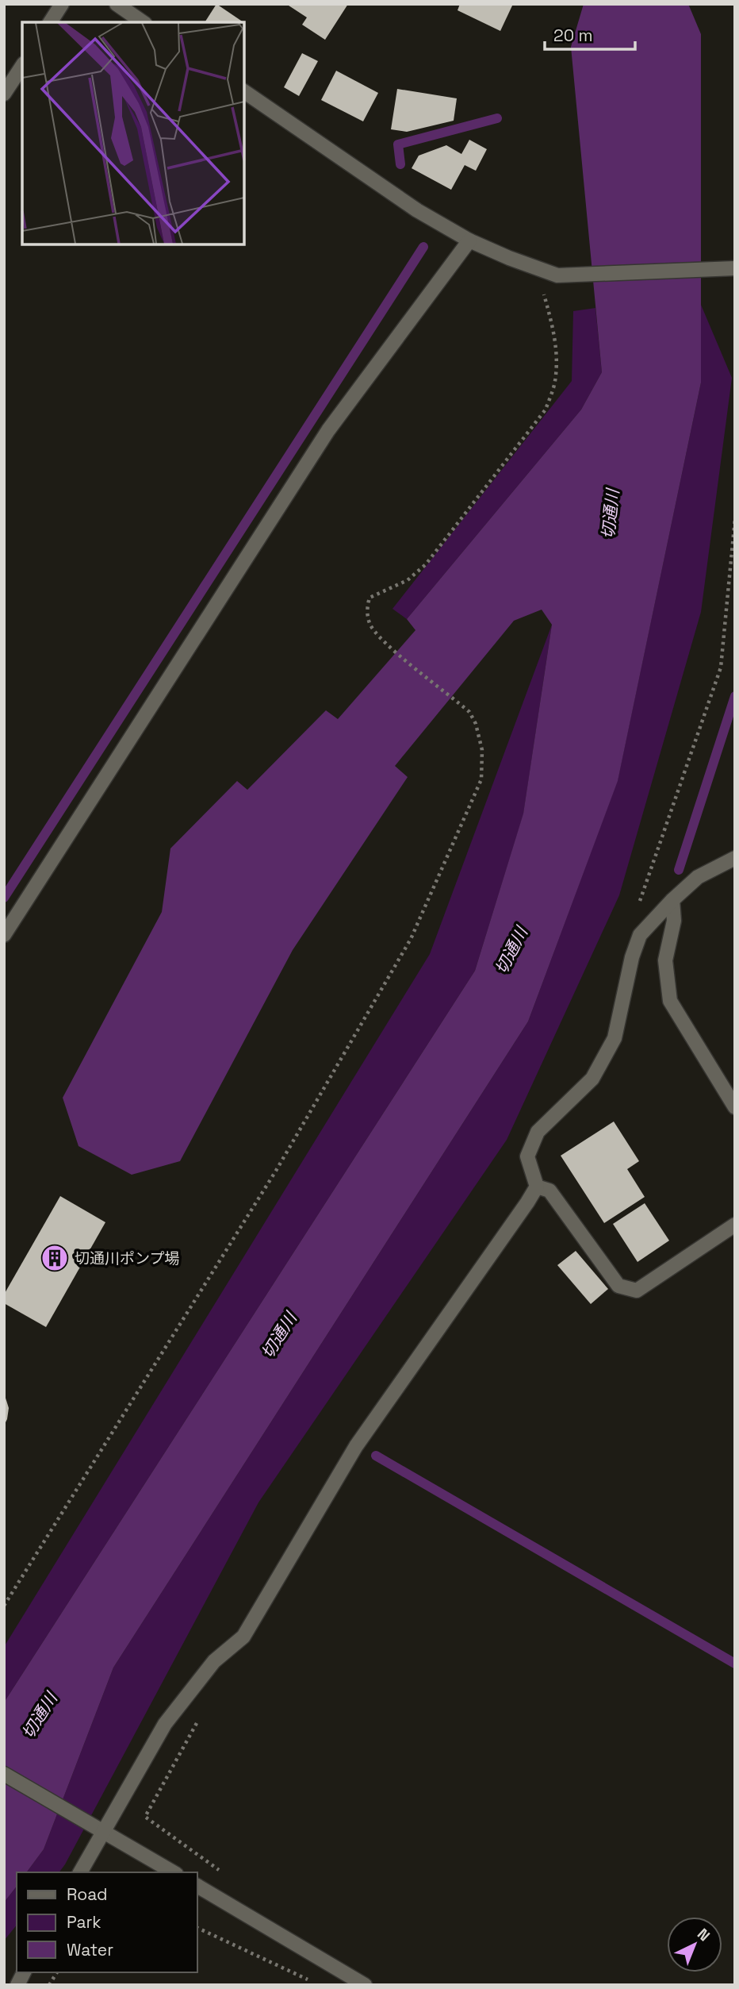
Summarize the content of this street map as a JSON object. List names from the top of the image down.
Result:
{
  "water": ["切通川"],
  "places": {
    "building": ["切通川ポンプ場"]
  },
  "legend": ["Road", "Park", "Water"],
  "scale_bar": "20 m",
  "north": "top right"
}
